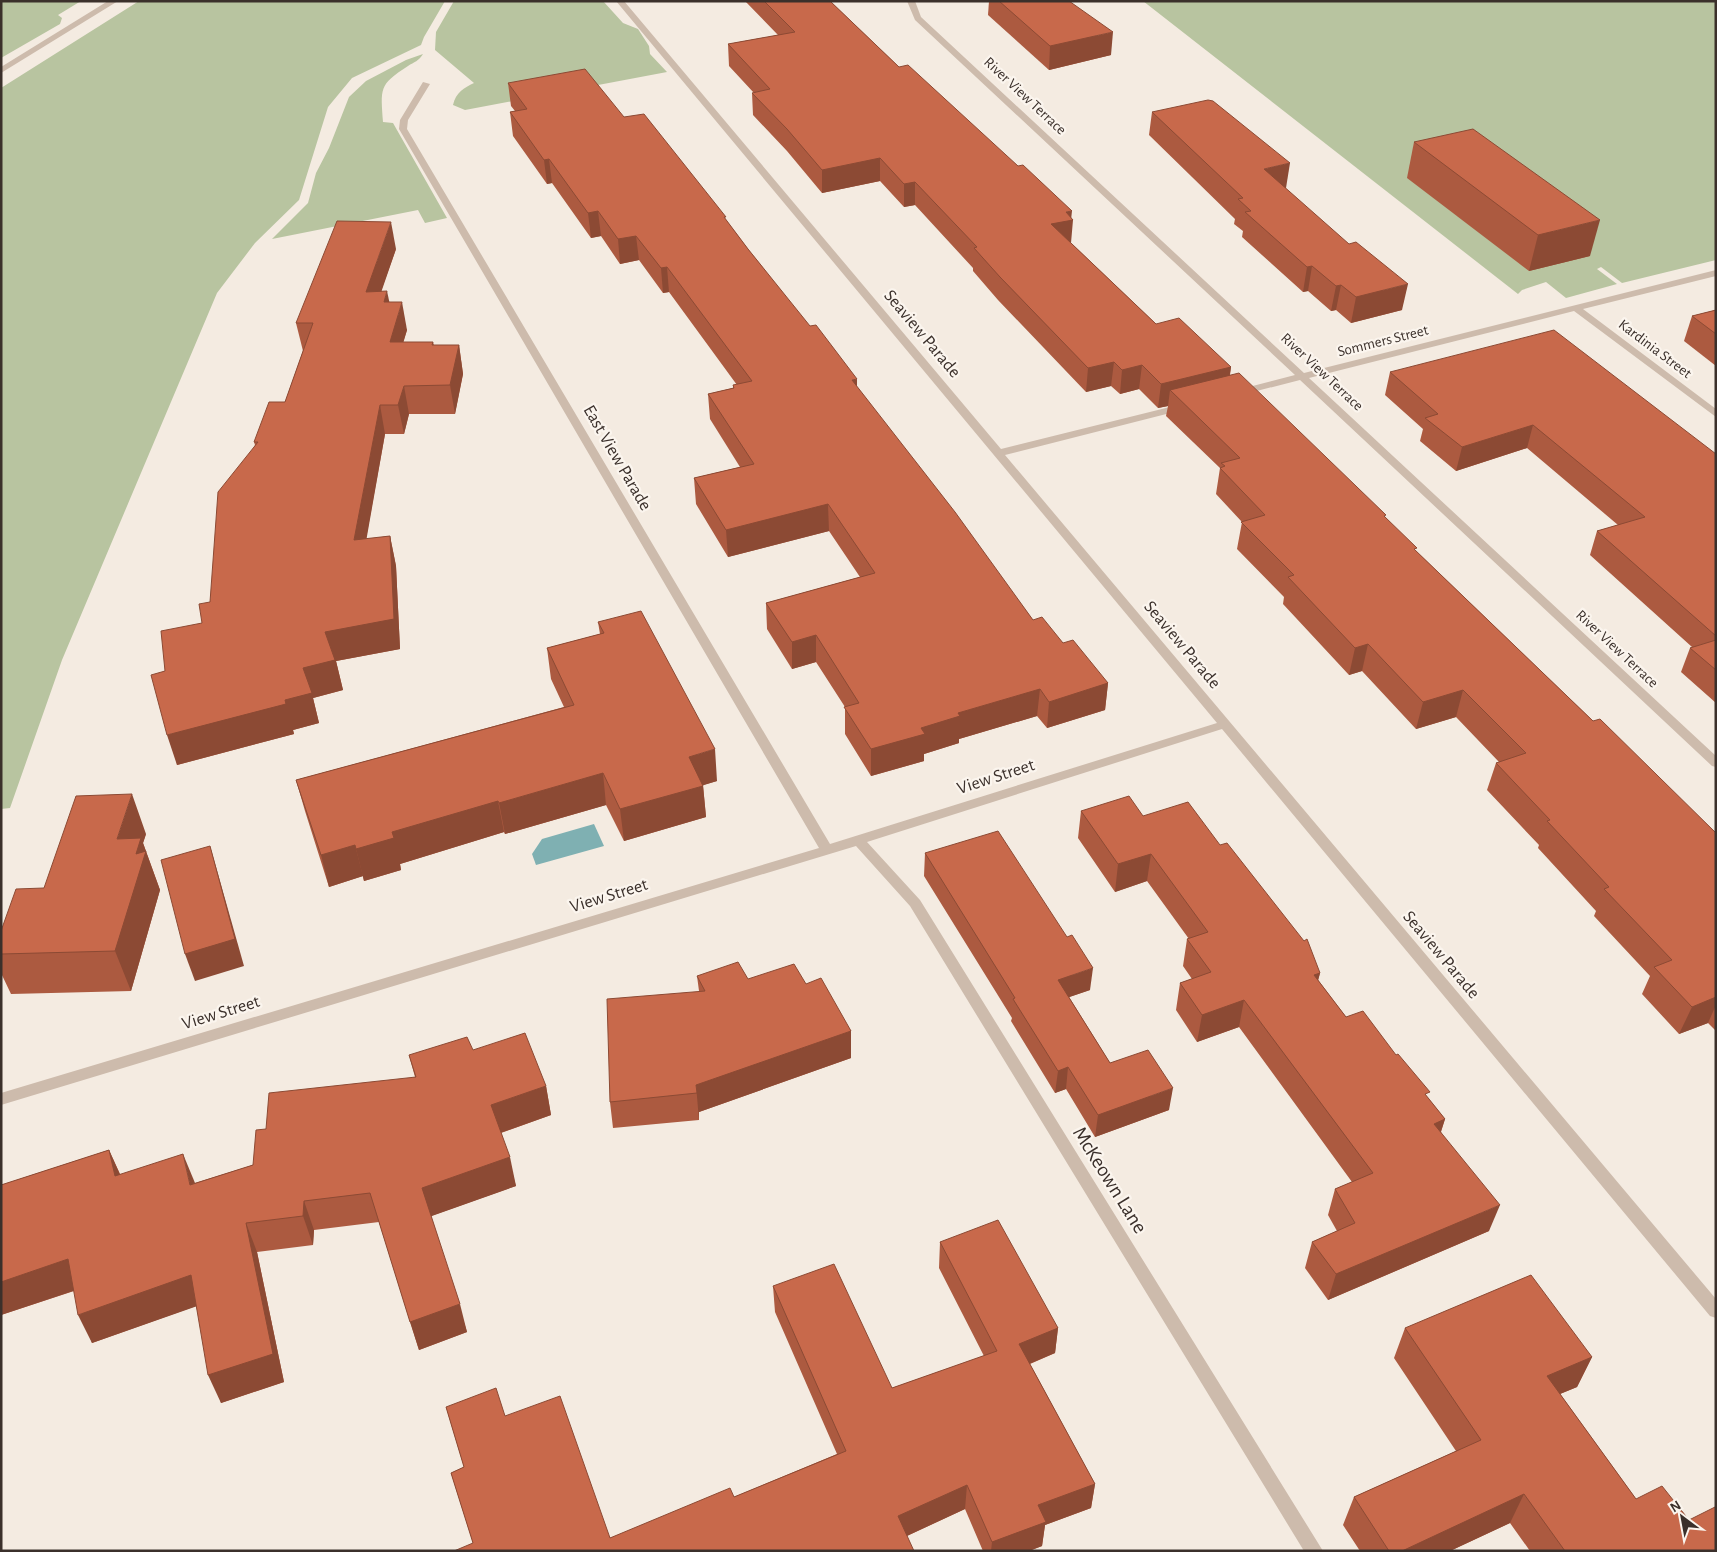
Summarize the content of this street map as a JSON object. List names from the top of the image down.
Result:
{
  "streets": {
    "street": [
      "River View Terrace",
      "Seaview Parade",
      "Sommers Street",
      "Kardinia Street",
      "East View Parade",
      "View Street",
      "McKeown Lane"
    ]
  },
  "crossings": [
    ["River View Terrace", "Sommers Street"],
    ["Seaview Parade", "View Street"],
    ["Sommers Street", "Kardinia Street"],
    ["East View Parade", "View Street"],
    ["View Street", "McKeown Lane"]
  ],
  "north": "top left"
}
